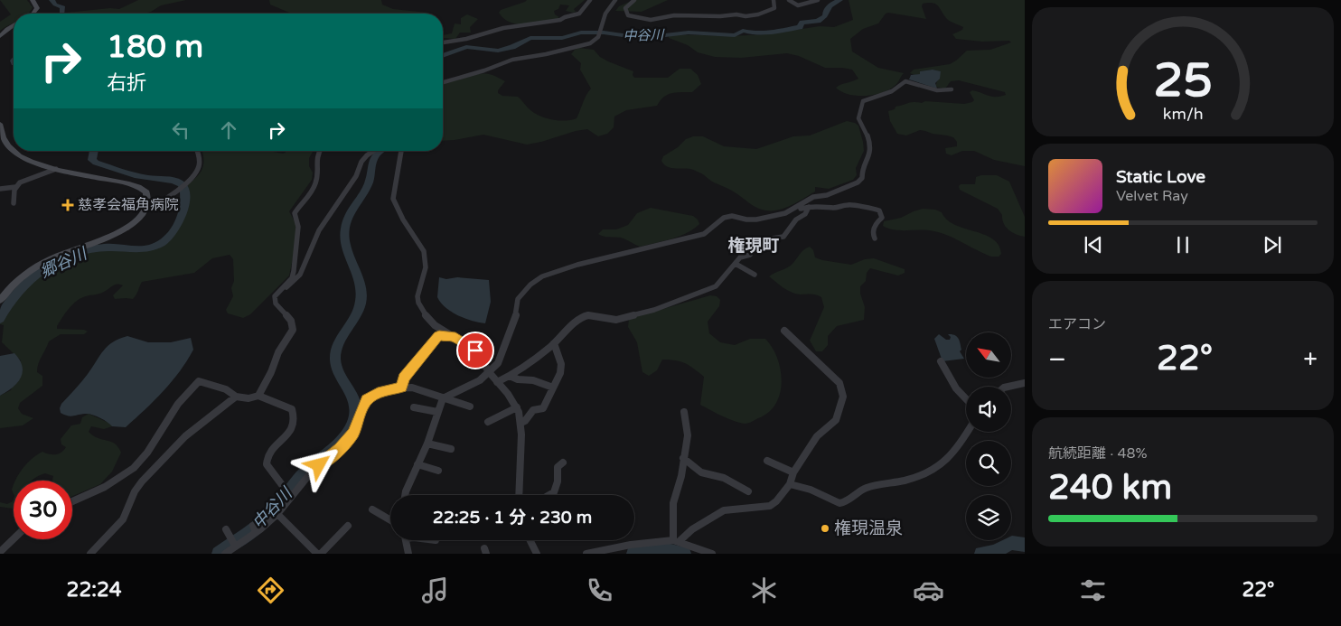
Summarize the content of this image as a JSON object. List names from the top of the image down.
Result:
{
  "districts": ["権現町"],
  "water": ["中谷川", "郷谷川"],
  "places": {
    "health": ["慈孝会福角病院"],
    "other": ["権現温泉"]
  },
  "north": "top left",
  "page": {
    "turn": ["180 m", "右折"],
    "song": ["Static Love", "Velvet Ray"],
    "tile": [
      "エアコン",
      ["航続距離 · 48%", "240 km"]
    ],
    "heat": ["−", "22°", "+"],
    "limit": "30",
    "trip": "22:25 · 1 分 · 230 m",
    "tabs": ["22:24", "22°"],
    "gauge": ["25", "km/h"]
  }
}
